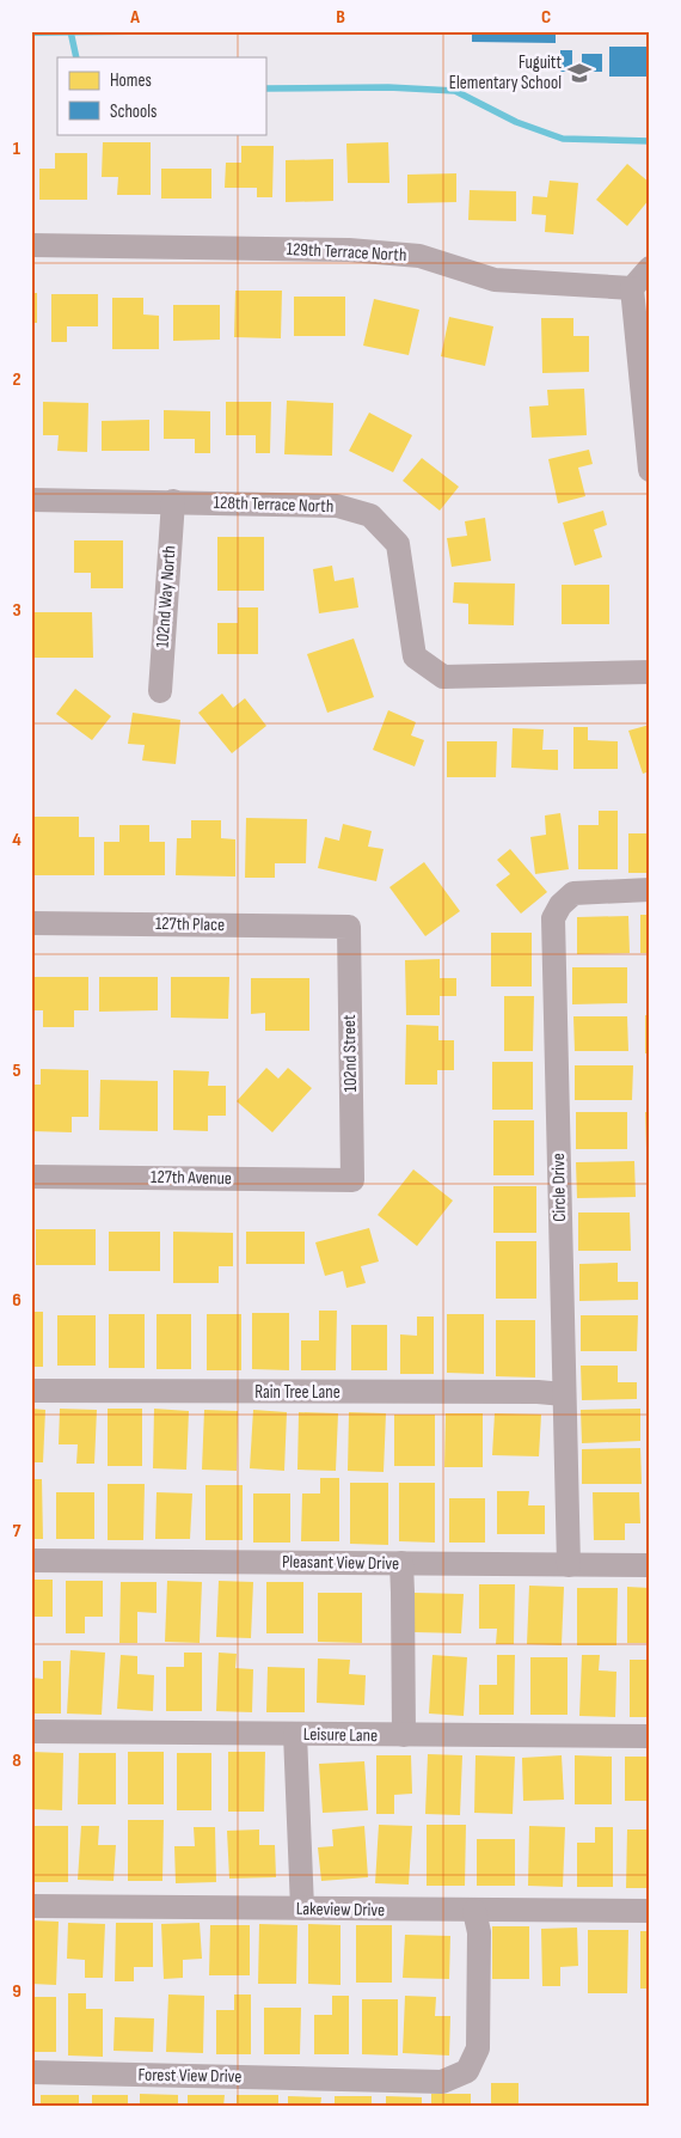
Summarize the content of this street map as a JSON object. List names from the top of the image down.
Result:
{
  "streets": {
    "street": [
      "129th Terrace North",
      "128th Terrace North",
      "102nd Way North",
      "127th Place",
      "102nd Street",
      "127th Avenue",
      "Circle Drive",
      "Rain Tree Lane",
      "Pleasant View Drive",
      "Leisure Lane",
      "Lakeview Drive",
      "Forest View Drive"
    ]
  },
  "crossings": [
    ["128th Terrace North", "102nd Way North"],
    ["127th Place", "102nd Street"],
    ["102nd Street", "127th Avenue"],
    ["Circle Drive", "Rain Tree Lane"],
    ["Circle Drive", "Pleasant View Drive"],
    ["Lakeview Drive", "Forest View Drive"]
  ],
  "places": {
    "school or university": ["Fuguitt Elementary School"]
  },
  "legend": ["Homes", "Schools"],
  "grid": {
    "columns": ["A", "B", "C"],
    "rows": [
      "1",
      "2",
      "3",
      "4",
      "5",
      "6",
      "7",
      "8",
      "9"
    ]
  }
}
